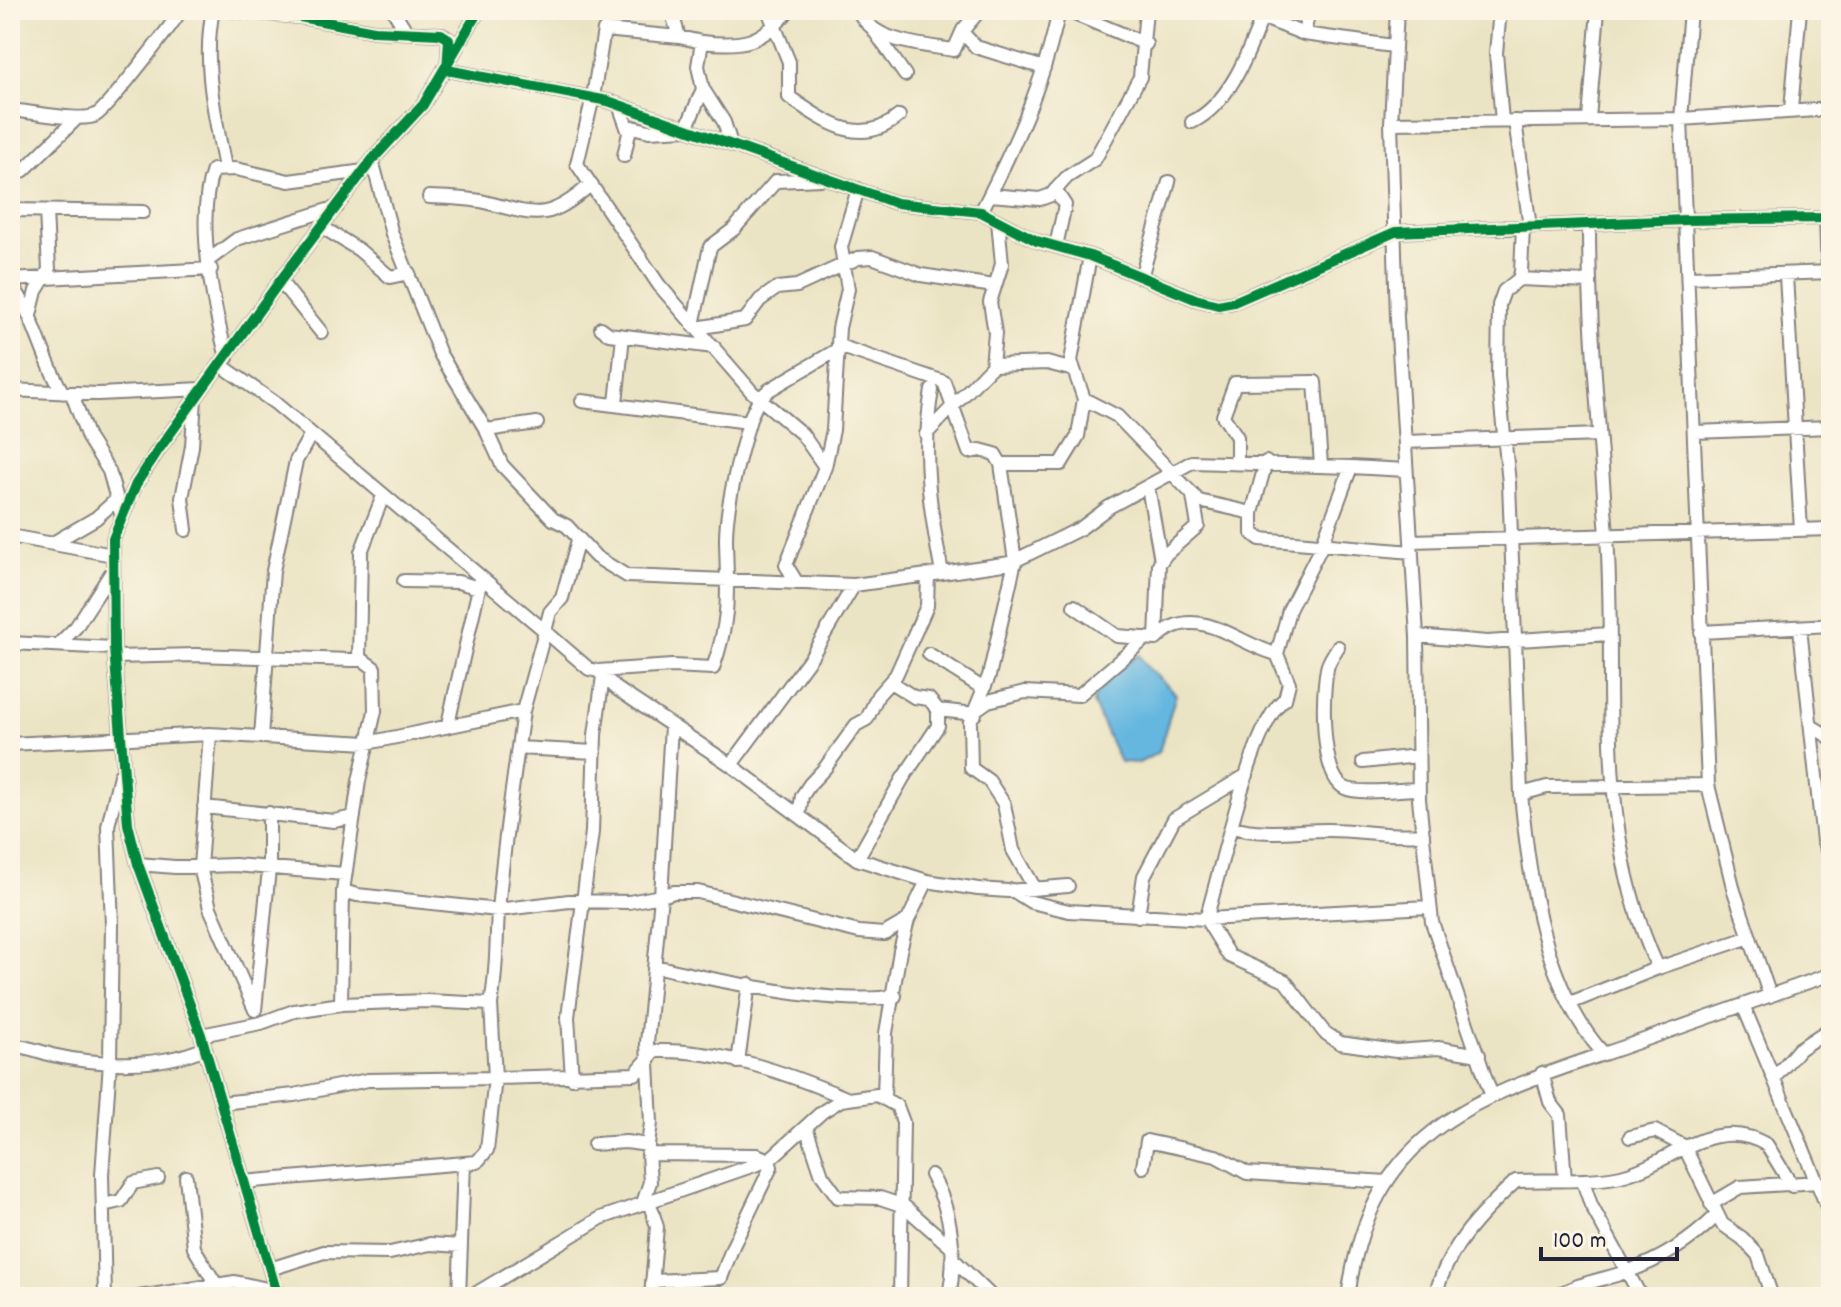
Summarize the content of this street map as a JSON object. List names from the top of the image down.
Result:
{
  "scale_bar": "100 m"
}
